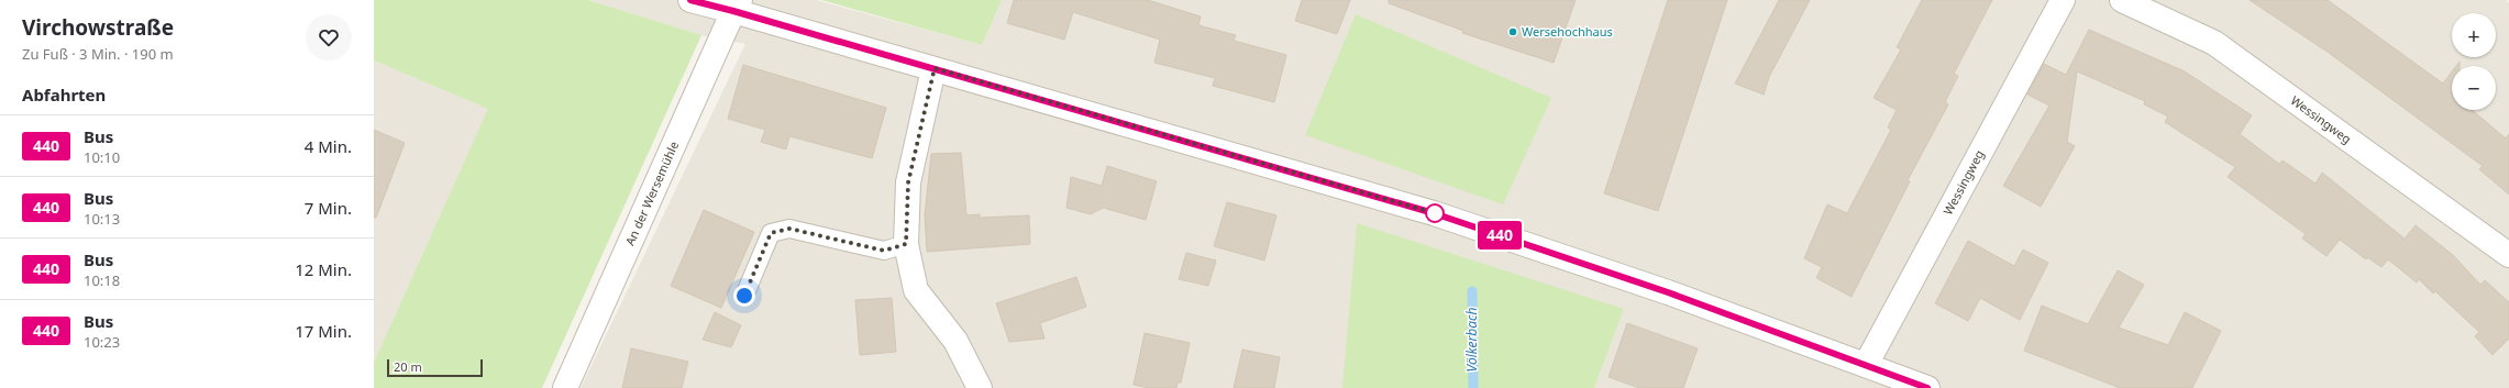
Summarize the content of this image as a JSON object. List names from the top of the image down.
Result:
{
  "streets": {
    "street": ["Wessingweg", "An der Wersemühle"]
  },
  "water": ["Völkerbach"],
  "places": ["Wersehochhaus"],
  "lines": ["bus line 440"],
  "scale_bar": "20 m",
  "page": {
    "heading": [
      ["Virchowstraße", "Zu Fuß · 3 Min. · 190 m"],
      "Abfahrten"
    ],
    "on_map": "440",
    "map_buttons": ["+", "−"],
    "list": [
      {
        "mark": "440",
        "name": "Bus",
        "note": "10:10",
        "value": "4 Min."
      },
      {
        "mark": "440",
        "name": "Bus",
        "note": "10:13",
        "value": "7 Min."
      },
      {
        "mark": "440",
        "name": "Bus",
        "note": "10:18",
        "value": "12 Min."
      },
      {
        "mark": "440",
        "name": "Bus",
        "note": "10:23",
        "value": "17 Min."
      }
    ],
    "scale": "20 m"
  }
}
